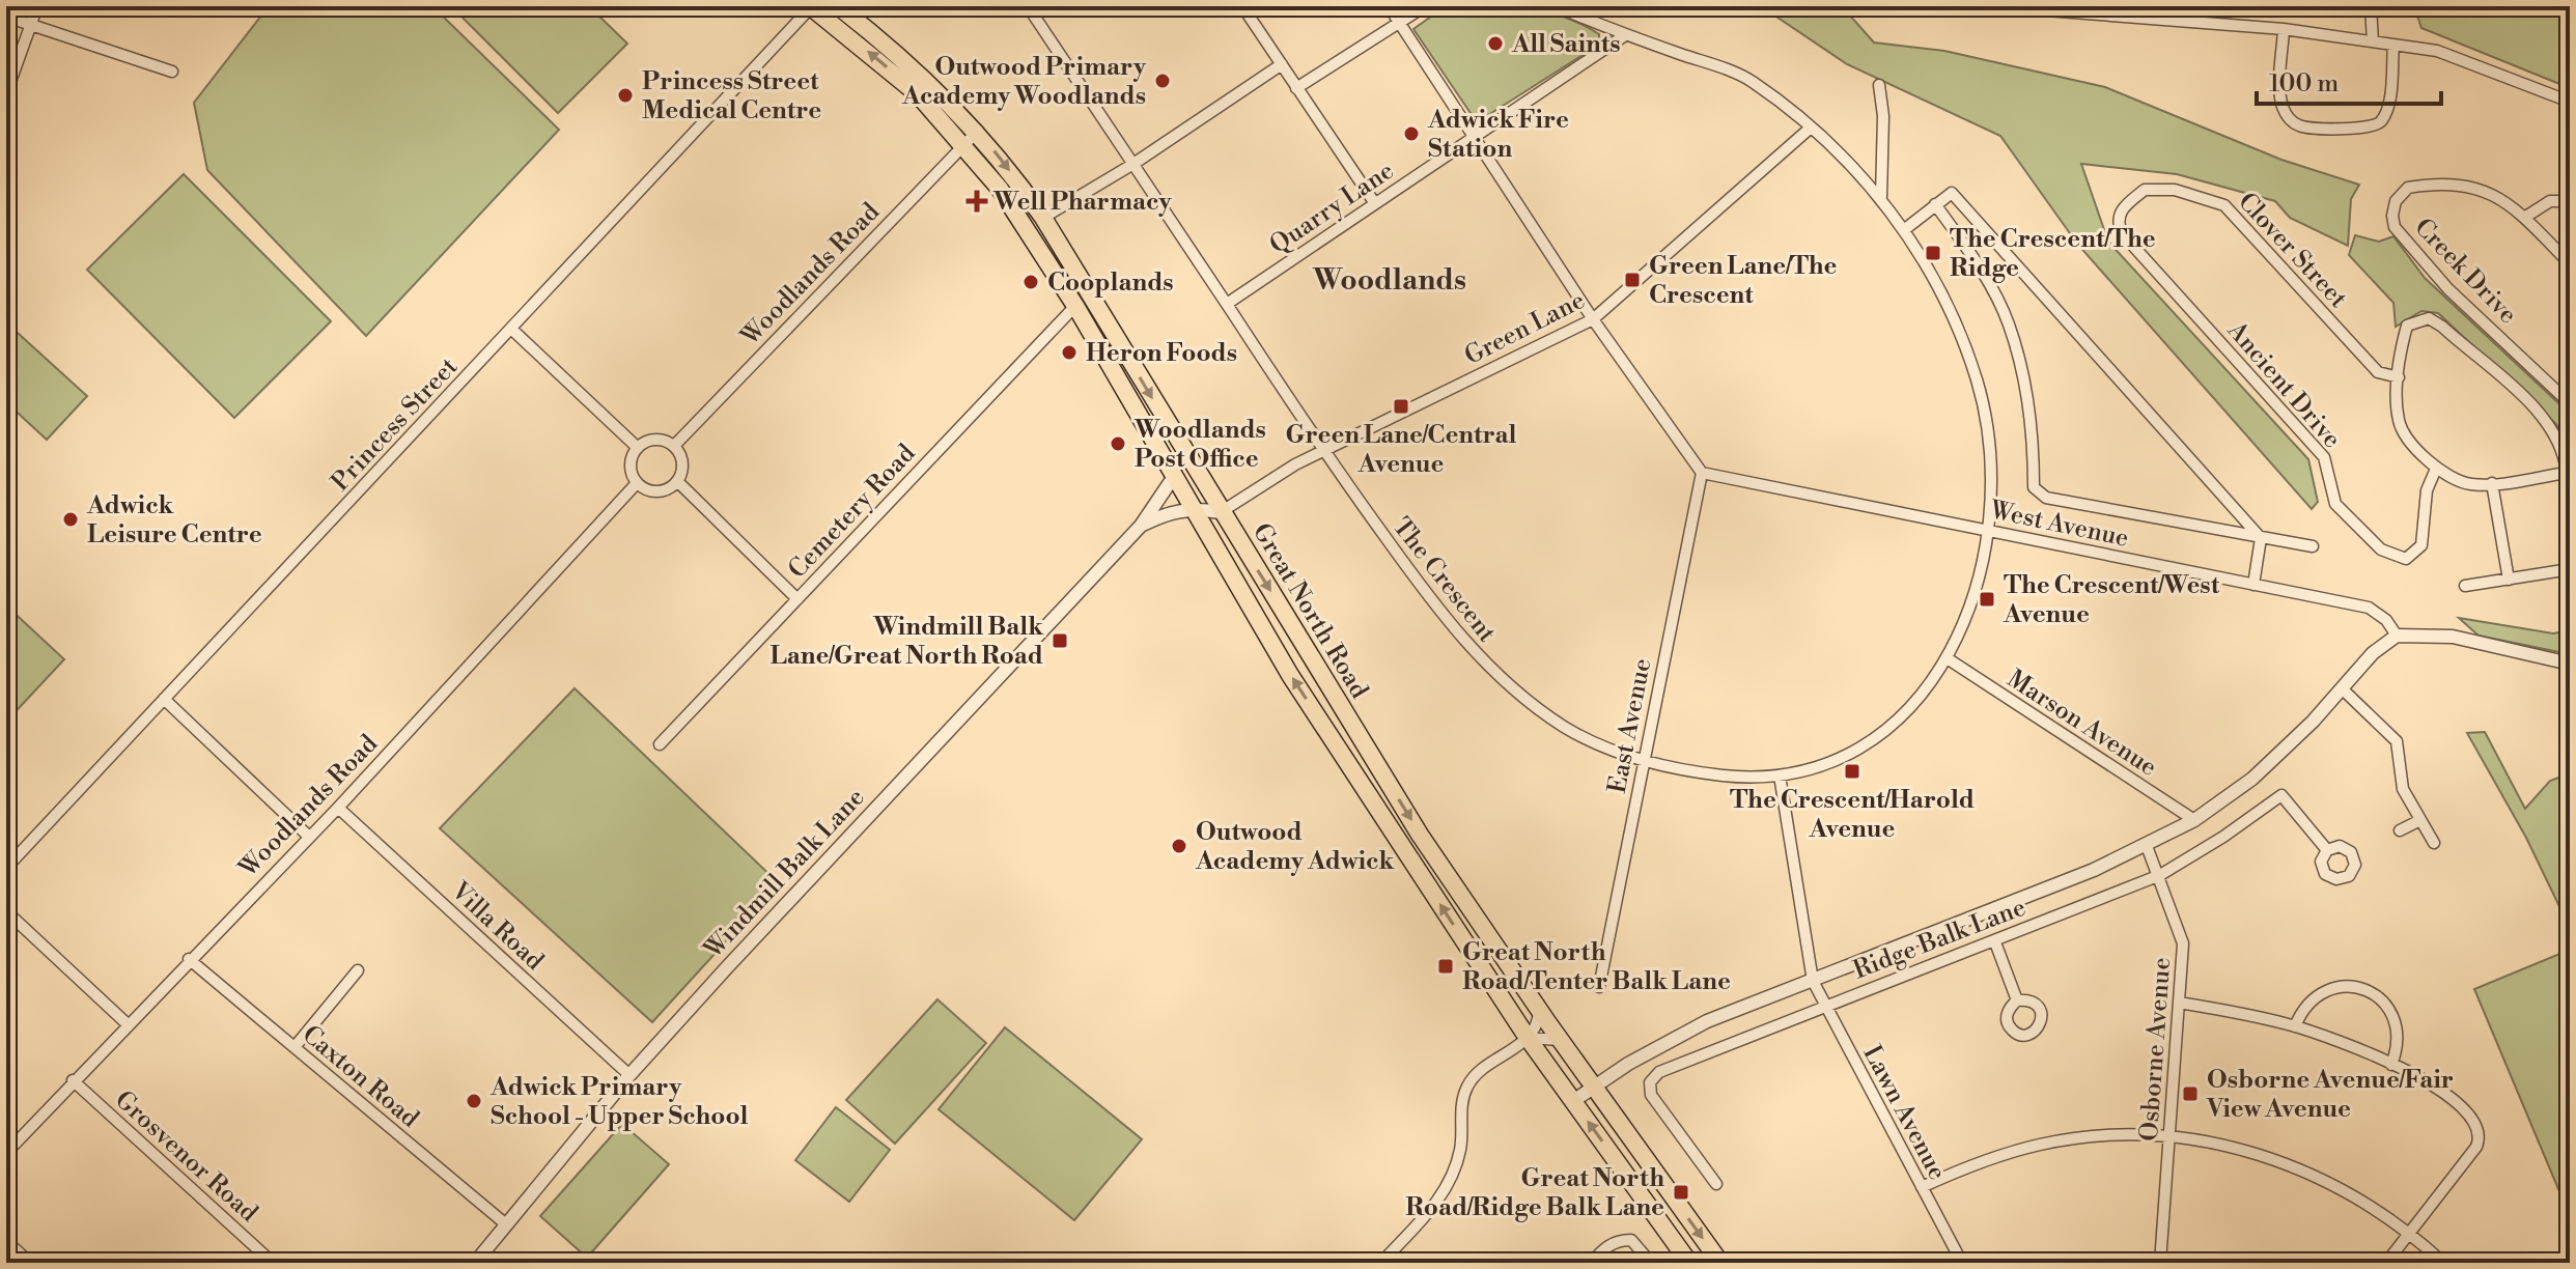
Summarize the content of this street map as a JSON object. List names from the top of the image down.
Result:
{
  "streets": {
    "highway": ["Great North Road"],
    "street": [
      "Quarry Lane",
      "Clover Street",
      "Creek Drive",
      "Woodlands Road",
      "Green Lane",
      "Ancient Drive",
      "Princess Street",
      "Cemetery Road",
      "West Avenue",
      "The Crescent",
      "Marson Avenue",
      "East Avenue",
      "Windmill Balk Lane",
      "Villa Road",
      "Ridge Balk Lane",
      "Osborne Avenue",
      "Caxton Road",
      "Lawn Avenue",
      "Grosvenor Road"
    ]
  },
  "crossings": [
    ["Quarry Lane", "The Crescent"],
    ["Clover Street", "Ancient Drive"],
    ["Woodlands Road", "Great North Road"],
    ["Woodlands Road", "Villa Road"],
    ["Woodlands Road", "Caxton Road"],
    ["Woodlands Road", "Grosvenor Road"],
    ["Green Lane", "The Crescent"],
    ["Green Lane", "Great North Road"],
    ["Princess Street", "Great North Road"],
    ["Cemetery Road", "Great North Road"],
    ["West Avenue", "The Crescent"],
    ["West Avenue", "East Avenue"],
    ["West Avenue", "Ridge Balk Lane"],
    ["The Crescent", "Marson Avenue"],
    ["The Crescent", "East Avenue"],
    ["The Crescent", "Lawn Avenue"],
    ["Great North Road", "Windmill Balk Lane"],
    ["Great North Road", "Ridge Balk Lane"],
    ["Marson Avenue", "Ridge Balk Lane"],
    ["Windmill Balk Lane", "Villa Road"],
    ["Windmill Balk Lane", "Caxton Road"],
    ["Ridge Balk Lane", "Osborne Avenue"],
    ["Ridge Balk Lane", "Lawn Avenue"]
  ],
  "districts": ["Woodlands"],
  "places": {
    "other": [
      "All Saints",
      "Outwood Primary Academy Woodlands",
      "Princess Street Medical Centre",
      "Adwick Fire Station",
      "Cooplands",
      "Heron Foods",
      "Woodlands Post Office",
      "Adwick Leisure Centre",
      "Outwood Academy Adwick",
      "Adwick Primary School - Upper School"
    ],
    "health": ["Well Pharmacy"],
    "transit": [
      "The Crescent/The Ridge",
      "Green Lane/The Crescent",
      "Green Lane/Central Avenue",
      "The Crescent/West Avenue",
      "Windmill Balk Lane/Great North Road",
      "The Crescent/Harold Avenue",
      "Great North Road/Tenter Balk Lane",
      "Osborne Avenue/Fair View Avenue",
      "Great North Road/Ridge Balk Lane"
    ]
  },
  "scale_bar": "100 m"
}
